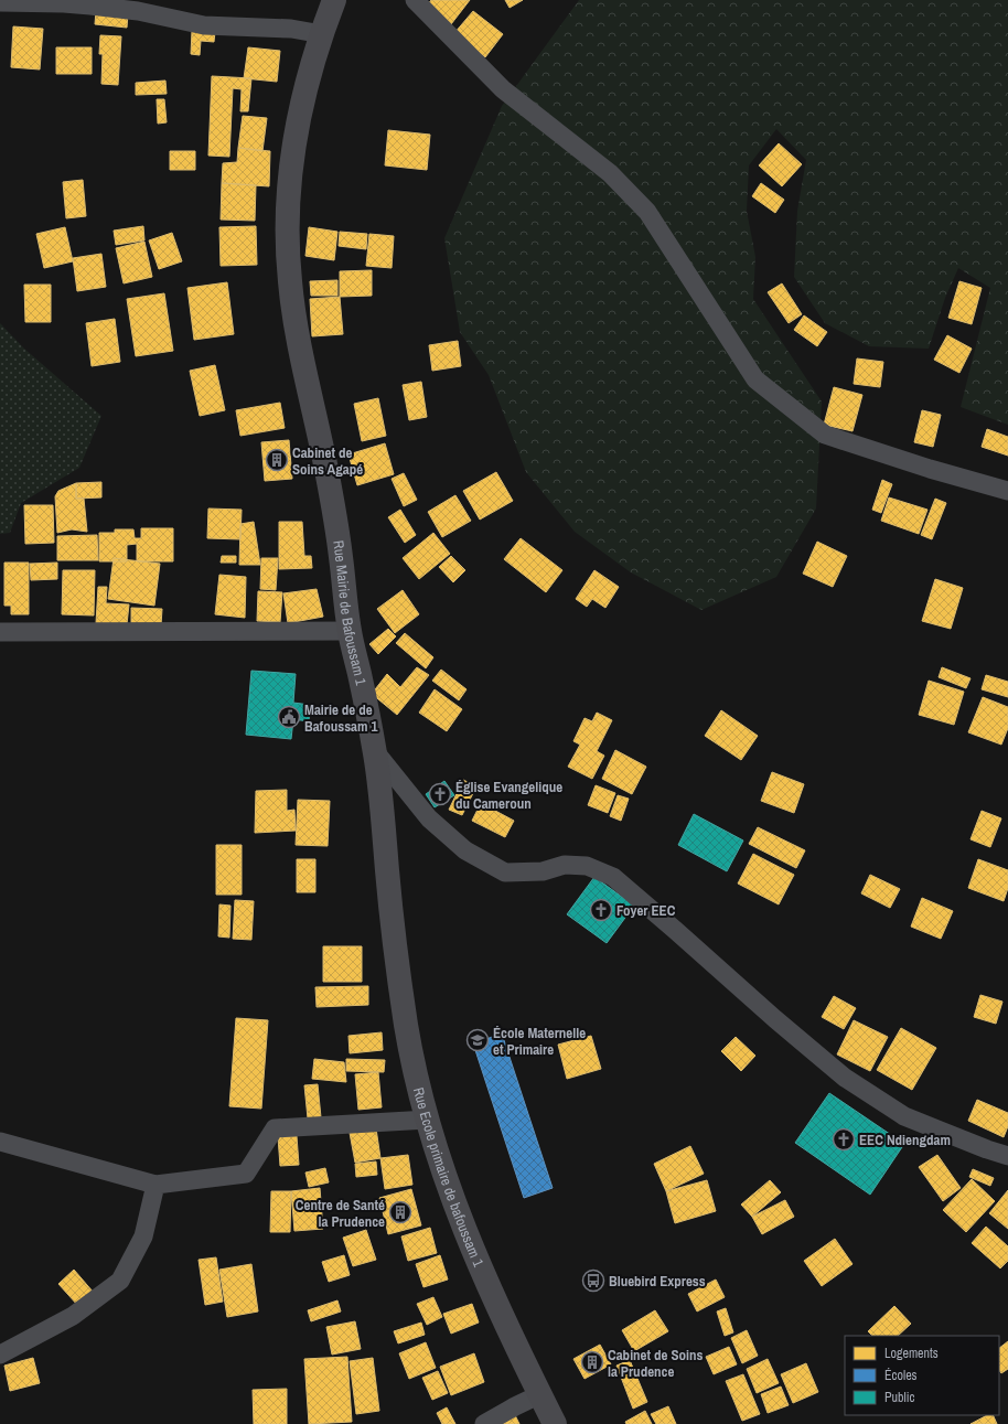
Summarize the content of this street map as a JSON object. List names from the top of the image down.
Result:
{
  "streets": {
    "street": ["Rue Mairie de Bafoussam 1", "Rue Ecole primaire de bafoussam 1"]
  },
  "crossings": [
    ["Rue Mairie de Bafoussam 1", "Rue Ecole primaire de bafoussam 1"]
  ],
  "places": {
    "building": ["Cabinet de Soins Agapé", "Centre de Santé la Prudence", "Cabinet de Soins la Prudence"],
    "public building": ["Mairie de de Bafoussam 1"],
    "church": ["Église Evangelique du Cameroun", "Foyer EEC", "EEC Ndiengdam"],
    "school or university": ["École Maternelle et Primaire"],
    "bus stop": ["Bluebird Express"]
  },
  "legend": ["Logements", "Écoles", "Public"]
}
